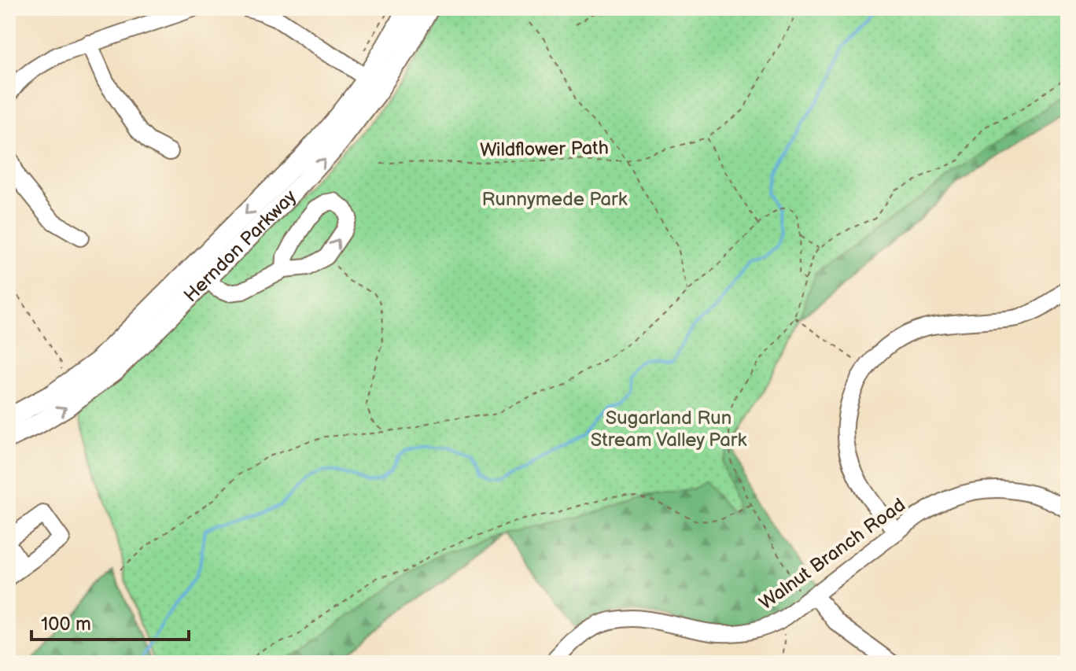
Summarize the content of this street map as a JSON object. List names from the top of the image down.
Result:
{
  "streets": {
    "main road": ["Herndon Parkway"],
    "street": ["Walnut Branch Road"],
    "path": ["Wildflower Path"]
  },
  "parks": ["Runnymede Park", "Sugarland Run Stream Valley Park"],
  "scale_bar": "100 m"
}
